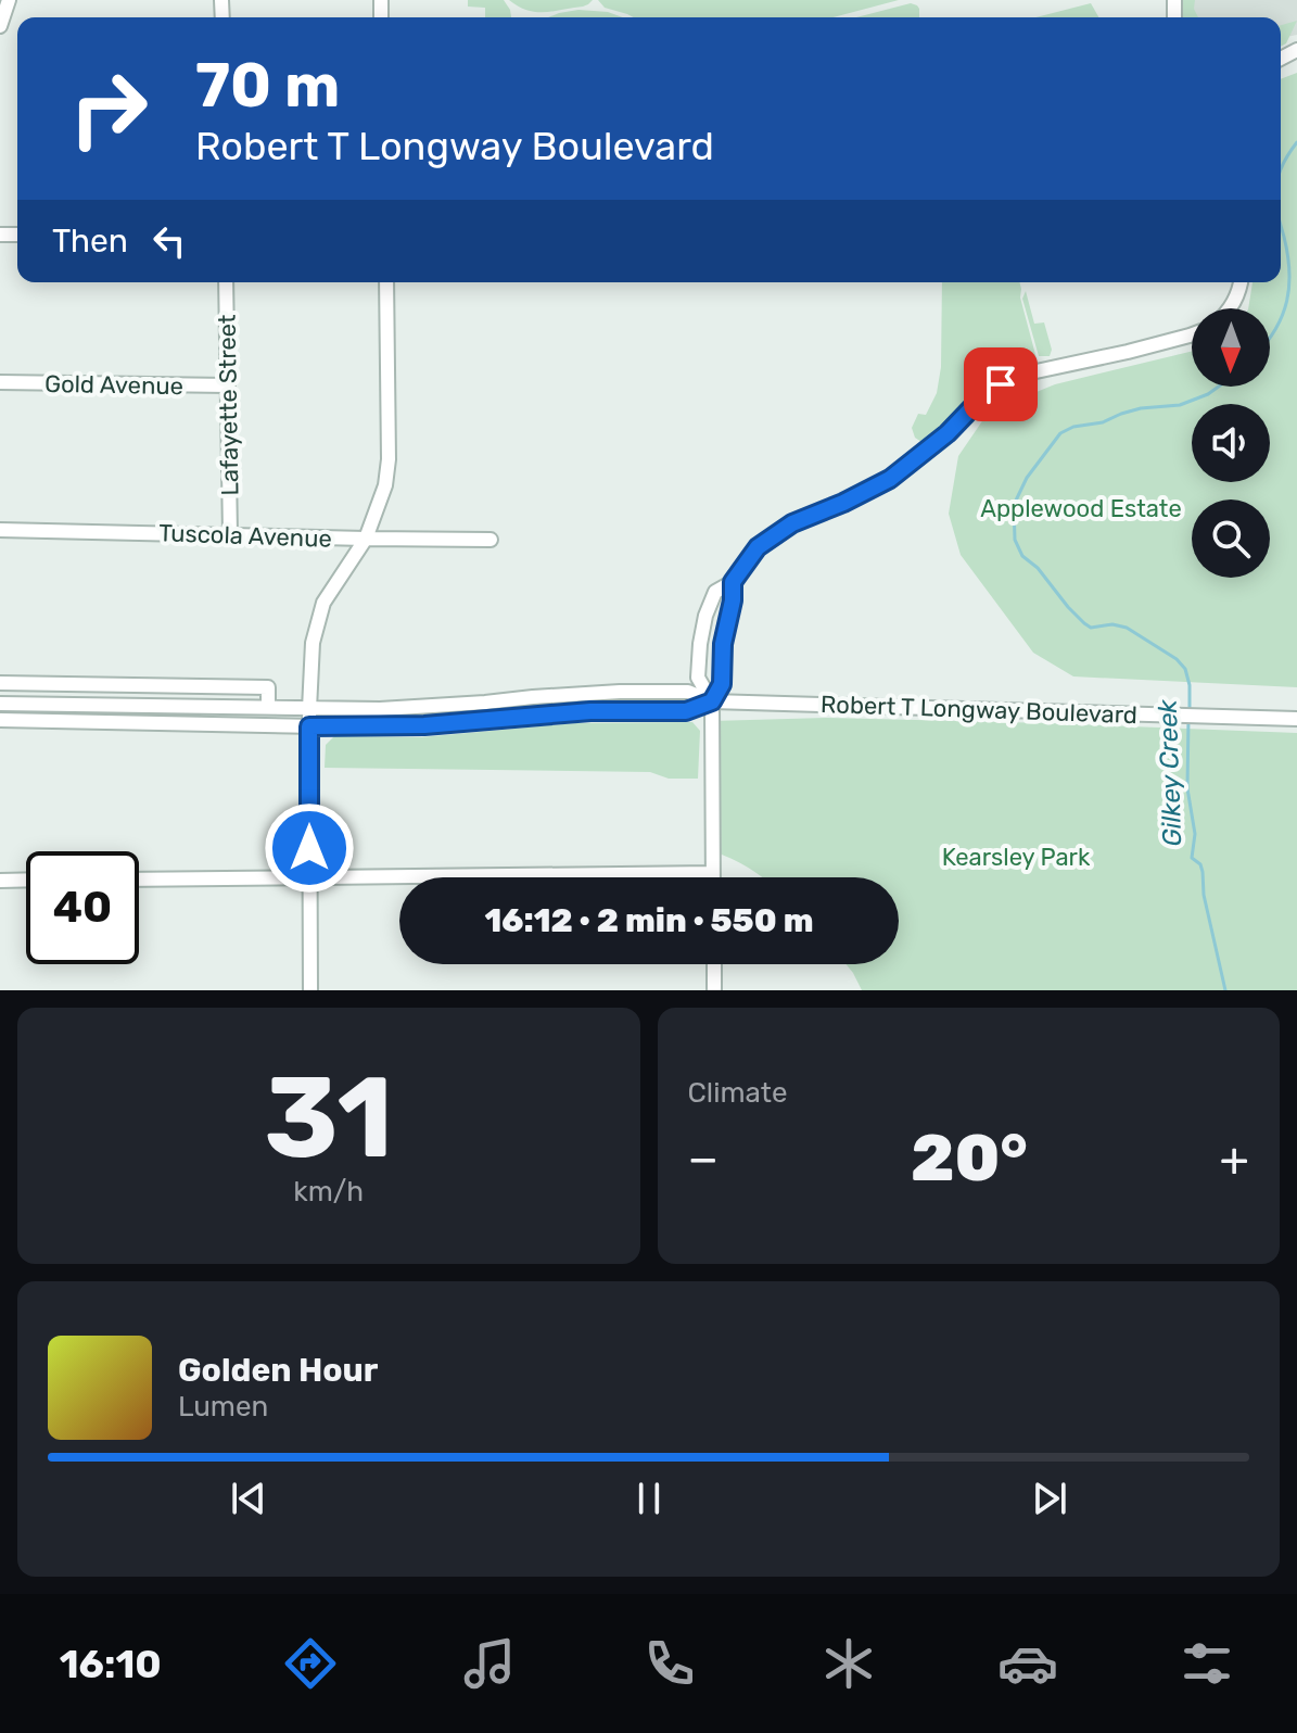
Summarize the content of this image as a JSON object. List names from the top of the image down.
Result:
{
  "streets": {
    "street": [
      "Gold Avenue",
      "Lafayette Street",
      "Tuscola Avenue",
      "Robert T Longway Boulevard"
    ]
  },
  "crossings": [
    ["Gold Avenue", "Lafayette Street"],
    ["Lafayette Street", "Tuscola Avenue"]
  ],
  "water": ["Gilkey Creek"],
  "parks": ["Applewood Estate", "Kearsley Park"],
  "north": "bottom",
  "page": {
    "turn": ["70 m", "Robert T Longway Boulevard"],
    "then": "Then",
    "limit": "40",
    "trip": "16:12 · 2 min · 550 m",
    "tile": [
      ["31", "km/h"],
      "Climate"
    ],
    "heat": ["−", "20°", "+"],
    "song": ["Golden Hour", "Lumen"],
    "tabs": "16:10"
  }
}
